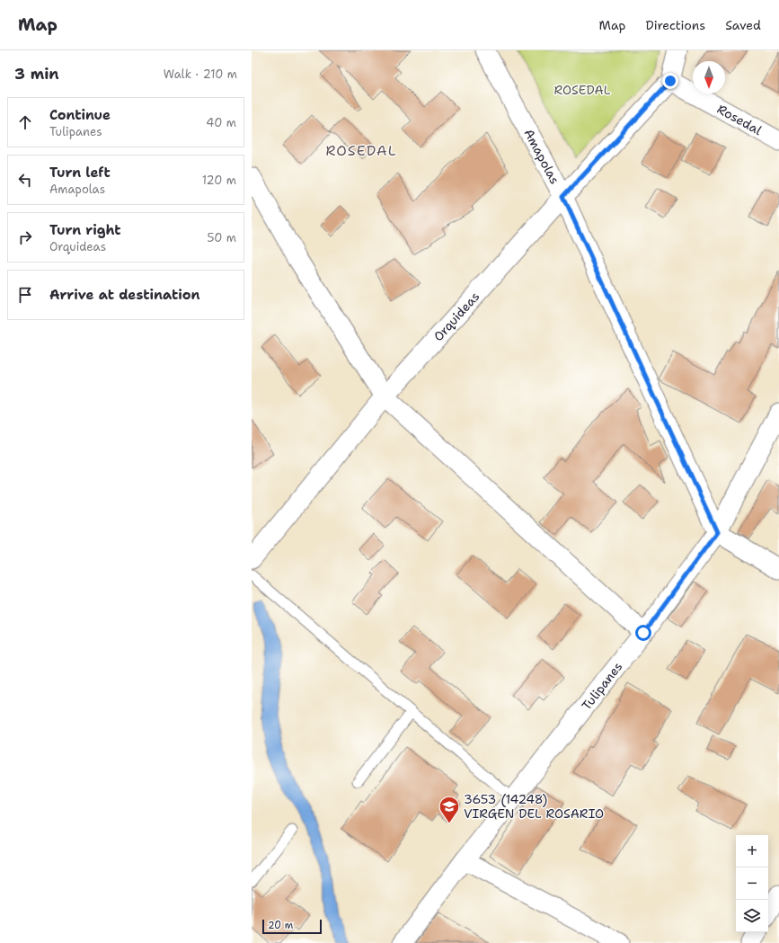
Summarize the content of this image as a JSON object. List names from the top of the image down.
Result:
{
  "streets": {
    "street": [
      "Rosedal",
      "Amapolas",
      "Orquideas",
      "Tulipanes"
    ]
  },
  "crossings": [
    ["Rosedal", "Orquideas"],
    ["Amapolas", "Orquideas"],
    ["Amapolas", "Tulipanes"]
  ],
  "districts": ["ROSEDAL"],
  "parks": ["ROSEDAL"],
  "places": {
    "school or university": ["3653 (14248) VIRGEN DEL ROSARIO"]
  },
  "scale_bar": "20 m",
  "north": "bottom",
  "page": {
    "header": "Map",
    "nav": ["Map", "Directions", "Saved"],
    "heading": ["3 min", "Walk · 210 m"],
    "list": [
      ["Continue", "Tulipanes", "40 m"],
      ["Turn left", "Amapolas", "120 m"],
      ["Turn right", "Orquideas", "50 m"],
      "Arrive at destination"
    ],
    "map_buttons": ["+", "−"],
    "scale": "20 m"
  }
}
